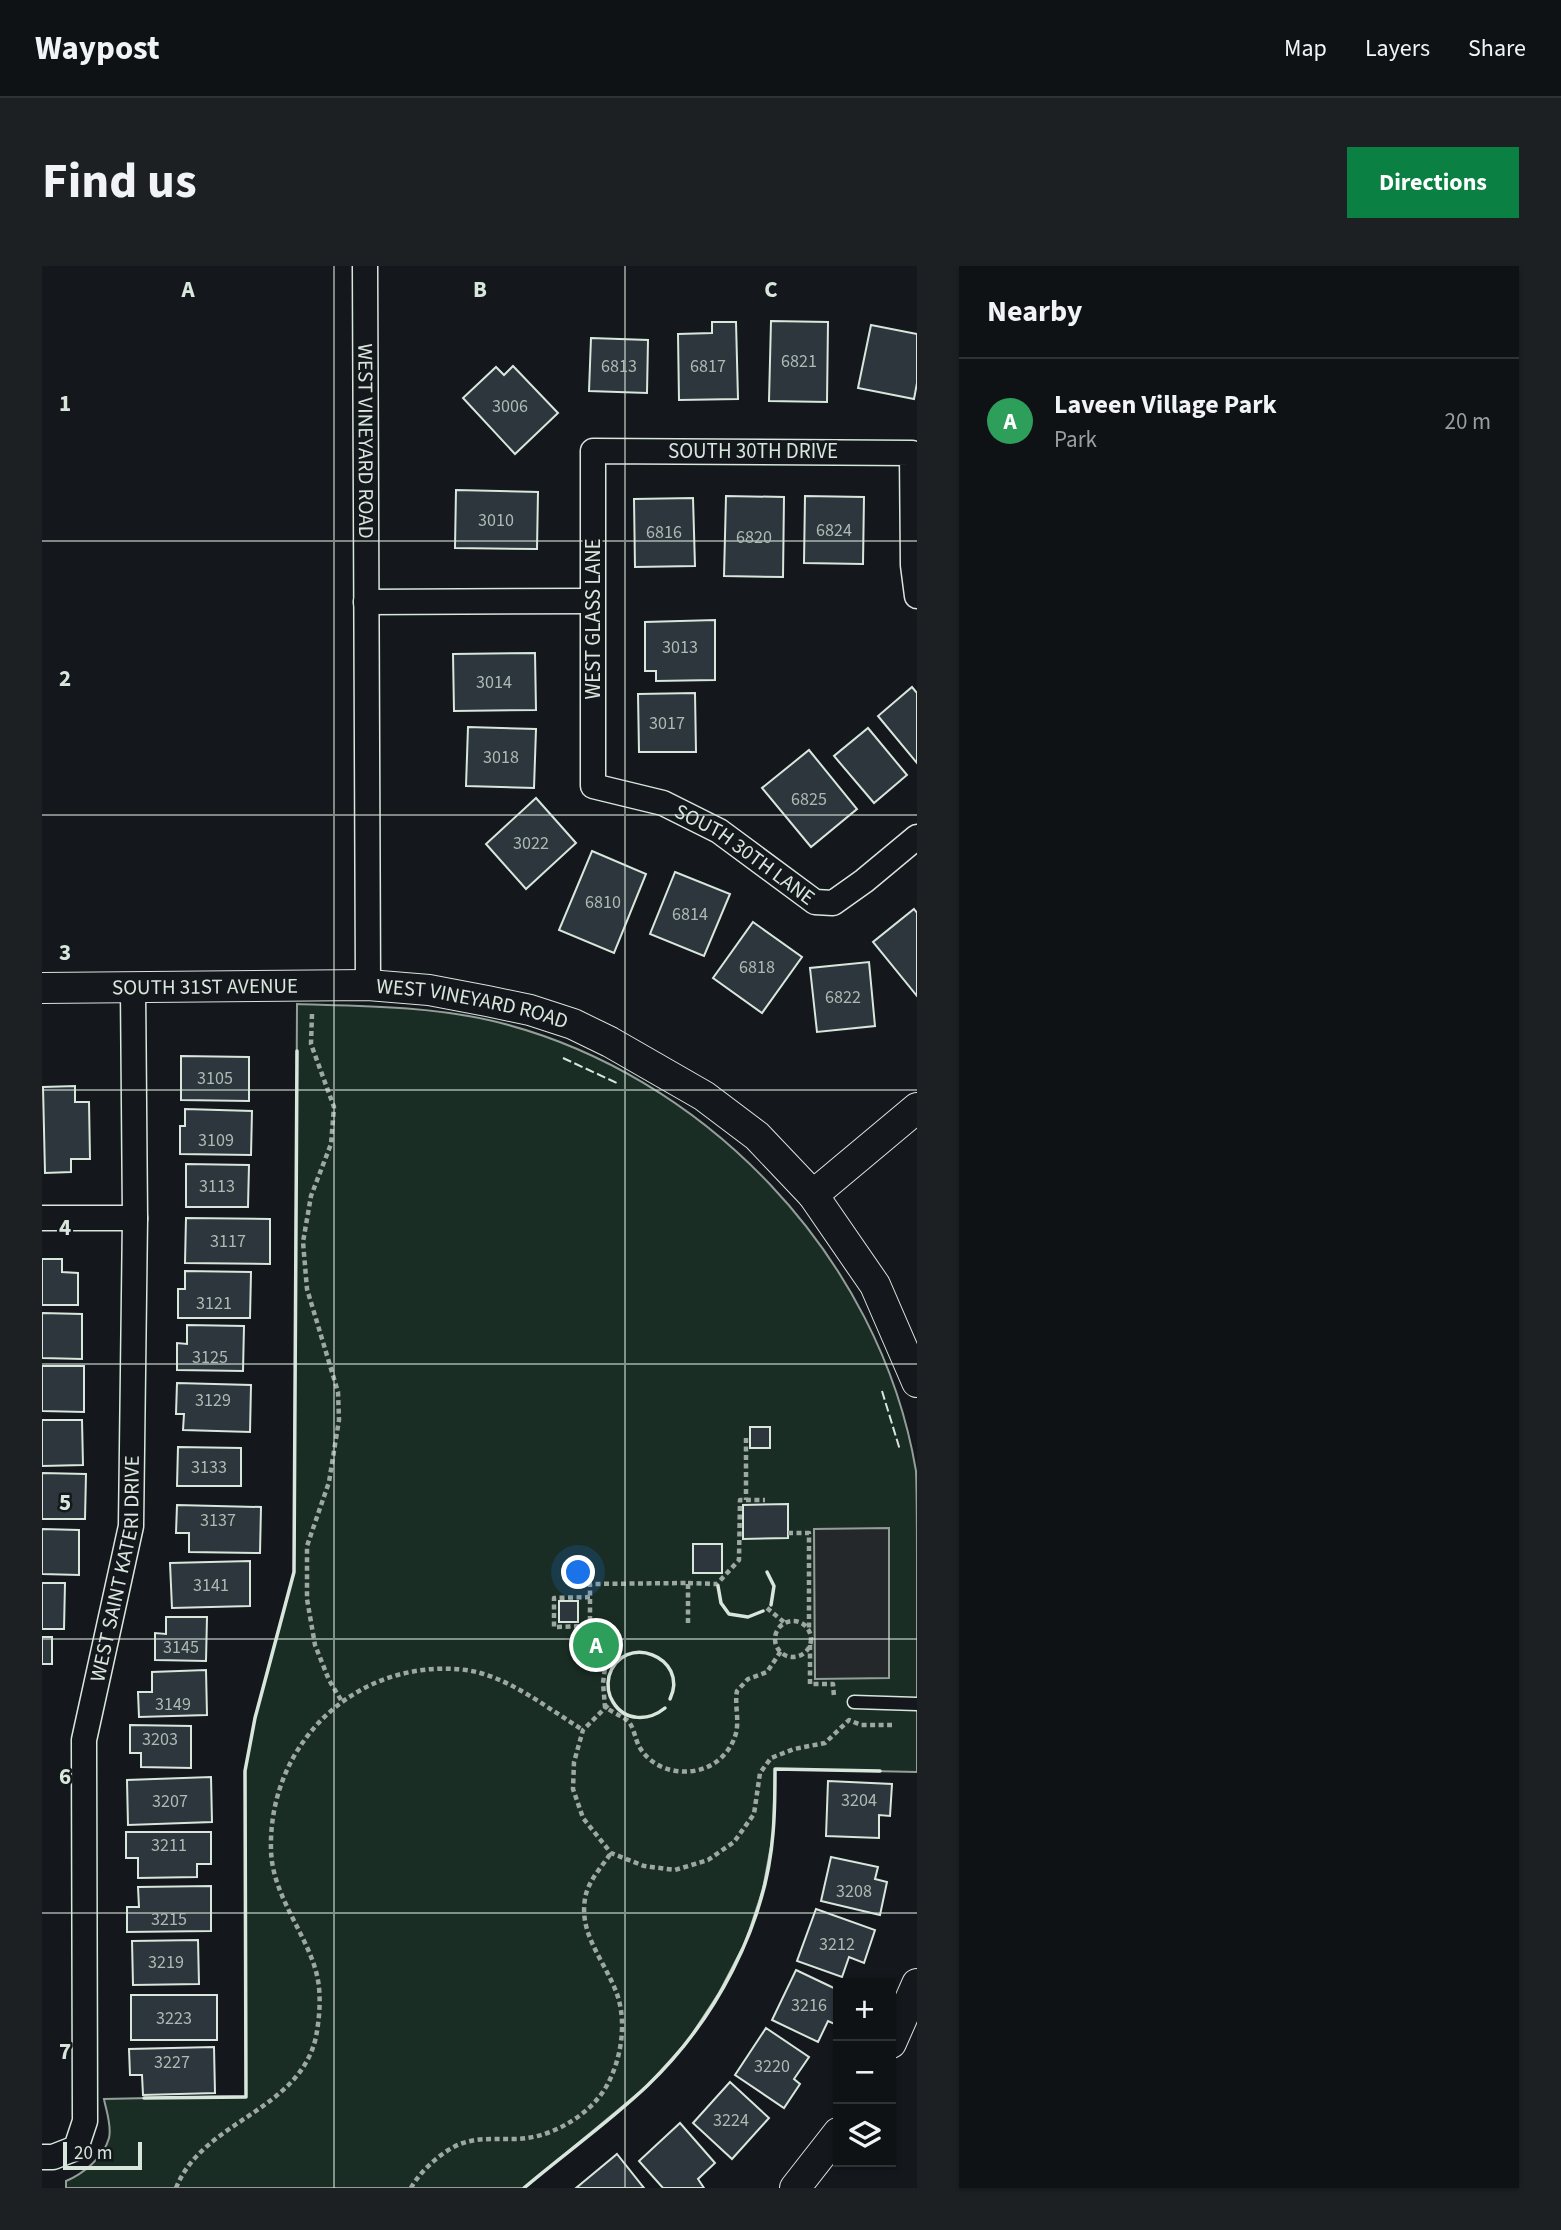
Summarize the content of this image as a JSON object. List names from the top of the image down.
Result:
{
  "streets": {
    "street": [
      "WEST VINEYARD ROAD",
      "SOUTH 30TH DRIVE",
      "WEST GLASS LANE",
      "SOUTH 30TH LANE",
      "SOUTH 31ST AVENUE",
      "WEST SAINT KATERI DRIVE"
    ]
  },
  "crossings": [
    ["WEST VINEYARD ROAD", "SOUTH 31ST AVENUE"],
    ["SOUTH 30TH DRIVE", "WEST GLASS LANE"],
    ["WEST GLASS LANE", "SOUTH 30TH LANE"],
    ["SOUTH 31ST AVENUE", "WEST SAINT KATERI DRIVE"]
  ],
  "house_numbers": [
    "6821",
    "6813",
    "6817",
    "3006",
    "3010",
    "6824",
    "6816",
    "6820",
    "3013",
    "3014",
    "3017",
    "3018",
    "6825",
    "3022",
    "6810",
    "6814",
    "6818",
    "6822",
    "3105",
    "3109",
    "3113",
    "3117",
    "3121",
    "3125",
    "3129",
    "3133",
    "3137",
    "3141",
    "3145",
    "3149",
    "3203",
    "3204",
    "3207",
    "3211",
    "3208",
    "3215",
    "3212",
    "3219",
    "3216",
    "3223",
    "3227",
    "3220",
    "3224"
  ],
  "scale_bar": "20 m",
  "page": {
    "header": "Waypost",
    "nav": ["Map", "Layers", "Share"],
    "title": "Find us",
    "buttons": "Directions",
    "heading": "Nearby",
    "list": [
      {
        "mark": "A",
        "name": "Laveen Village Park",
        "note": "Park",
        "value": "20 m"
      }
    ],
    "pins": "A",
    "map_buttons": ["+", "−"],
    "scale": "20 m"
  },
  "grid": {
    "columns": ["A", "B", "C"],
    "rows": [
      "1",
      "2",
      "3",
      "4",
      "5",
      "6",
      "7"
    ]
  }
}
